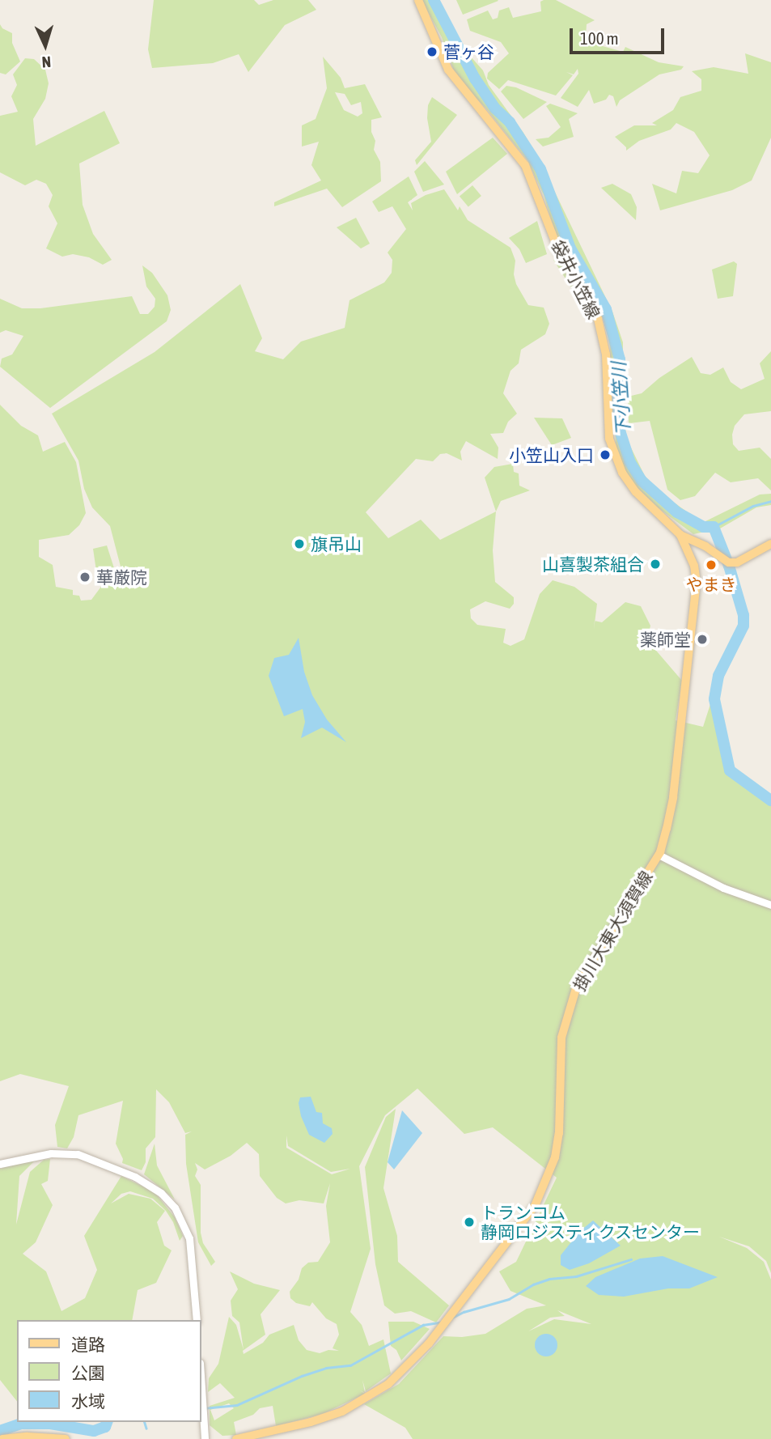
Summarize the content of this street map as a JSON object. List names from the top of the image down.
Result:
{
  "streets": {
    "main road": ["袋井小笠線", "掛川大東大須賀線"]
  },
  "crossings": [
    ["袋井小笠線", "掛川大東大須賀線"]
  ],
  "water": ["下小笠川"],
  "places": [
    "菅ヶ谷",
    "小笠山入口",
    "旗吊山",
    "山喜製茶組合",
    "やまき",
    "華厳院",
    "薬師堂",
    "トランコム 静岡ロジスティクスセンター"
  ],
  "legend": ["道路", "公園", "水域"],
  "scale_bar": "100 m",
  "north": "bottom"
}
